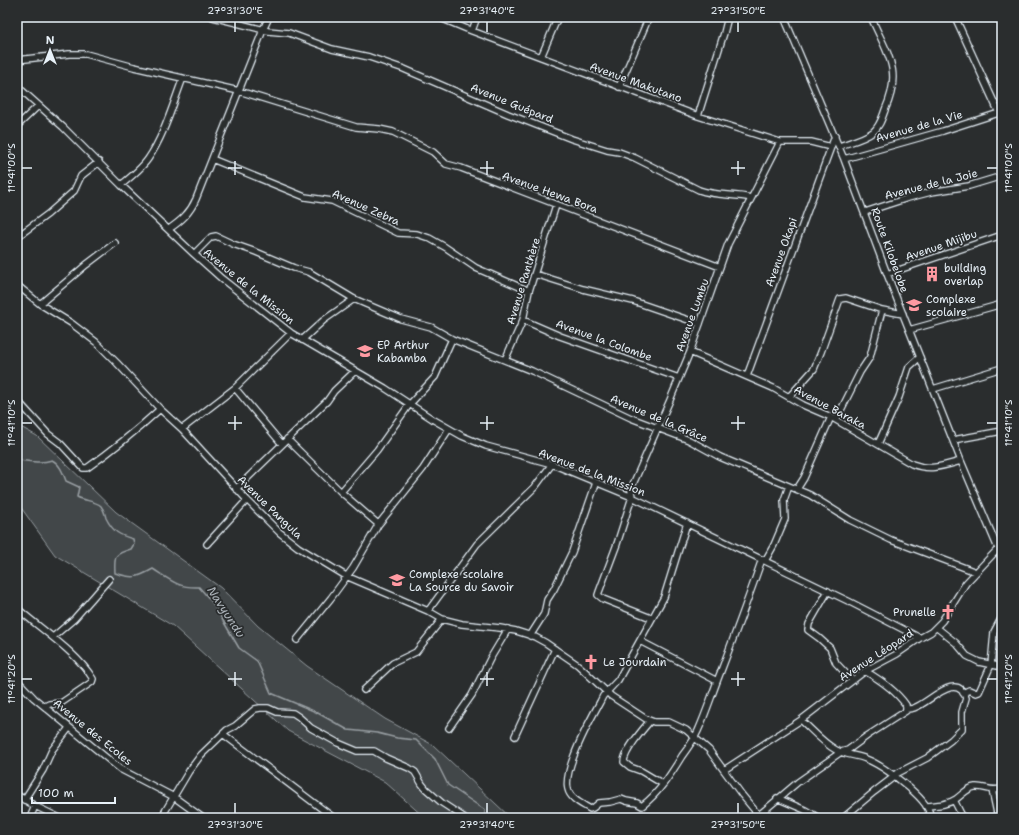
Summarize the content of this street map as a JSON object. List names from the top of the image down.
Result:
{
  "streets": {
    "street": [
      "Avenue Makutano",
      "Avenue Guépard",
      "Avenue de la Vie",
      "Avenue de la Joie",
      "Avenue Hewa Bora",
      "Avenue Zebra",
      "Avenue Mijibu",
      "Route Kilobelobe",
      "Avenue Okapi",
      "Avenue Panthère",
      "Avenue de la Mission",
      "Avenue Lumbu",
      "Avenue la Colombe",
      "Avenue Baraka",
      "Avenue de la Grâce",
      "Avenue Pangula",
      "Avenue Léopard",
      "Avenue des Ecoles"
    ]
  },
  "crossings": [
    ["Avenue Makutano", "Avenue Okapi"],
    ["Avenue Makutano", "Avenue Lumbu"],
    ["Avenue Guépard", "Avenue Lumbu"],
    ["Avenue de la Vie", "Route Kilobelobe"],
    ["Avenue de la Joie", "Route Kilobelobe"],
    ["Avenue Hewa Bora", "Avenue Panthère"],
    ["Avenue Hewa Bora", "Avenue Lumbu"],
    ["Avenue Zebra", "Avenue Panthère"],
    ["Avenue Mijibu", "Route Kilobelobe"],
    ["Route Kilobelobe", "Avenue Okapi"],
    ["Route Kilobelobe", "Avenue Baraka"],
    ["Route Kilobelobe", "Avenue Léopard"],
    ["Avenue Okapi", "Avenue Baraka"],
    ["Avenue Panthère", "Avenue la Colombe"],
    ["Avenue Panthère", "Avenue de la Grâce"],
    ["Avenue de la Mission", "Avenue Lumbu"],
    ["Avenue de la Mission", "Avenue de la Grâce"],
    ["Avenue de la Mission", "Avenue Léopard"],
    ["Avenue Lumbu", "Avenue la Colombe"],
    ["Avenue Lumbu", "Avenue Baraka"],
    ["Avenue Lumbu", "Avenue de la Grâce"],
    ["Avenue de la Grâce", "Avenue Léopard"],
    ["Avenue Pangula", "Avenue Léopard"]
  ],
  "water": ["Navyundu"],
  "places": {
    "building": ["building overlap"],
    "school or university": ["Complexe scolaire", "EP Arthur Kabamba", "Complexe scolaire La Source du Savoir"],
    "church": ["Prunelle", "Le Jourdain"]
  },
  "scale_bar": "100 m",
  "north": "top",
  "coordinates": [
    "27°31'30\"E",
    "27°31'40\"E",
    "27°31'50\"E",
    "11°41'00\"S",
    "11°41'10\"S",
    "11°41'20\"S"
  ]
}
